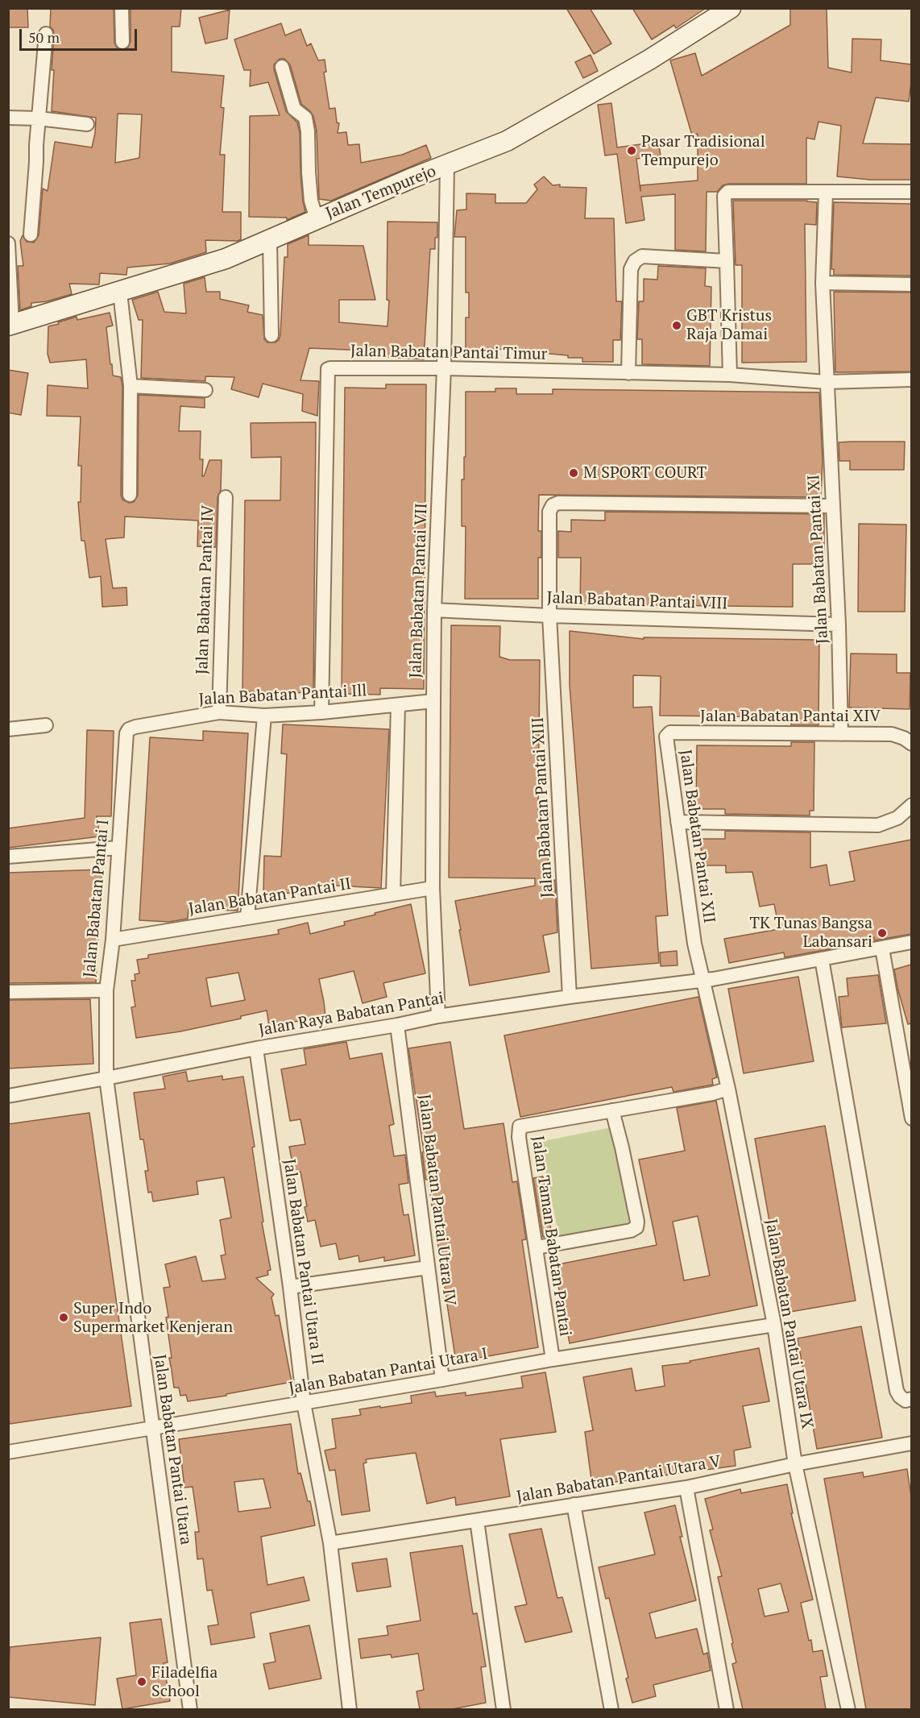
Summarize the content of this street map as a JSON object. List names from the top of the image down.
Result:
{
  "streets": {
    "main road": ["Jalan Tempurejo"],
    "street": [
      "Jalan Babatan Pantai Timur",
      "Jalan Babatan Pantai XI",
      "Jalan Babatan Pantai IV",
      "Jalan Babatan Pantai VII",
      "Jalan Babatan Pantai VIII",
      "Jalan Babatan Pantai Ill",
      "Jalan Babatan Pantai XIV",
      "Jalan Babatan Pantai XIII",
      "Jalan Babatan Pantai XII",
      "Jalan Babatan Pantai II",
      "Jalan Babatan Pantai I",
      "Jalan Raya Babatan Pantai",
      "Jalan Babatan Pantai Utara IV",
      "Jalan Taman Babatan Pantai",
      "Jalan Babatan Pantai Utara II",
      "Jalan Babatan Pantai Utara IX",
      "Jalan Babatan Pantai Utara I",
      "Jalan Babatan Pantai Utara",
      "Jalan Babatan Pantai Utara V"
    ]
  },
  "crossings": [
    ["Jalan Tempurejo", "Jalan Babatan Pantai VII"],
    ["Jalan Babatan Pantai Timur", "Jalan Babatan Pantai XI"],
    ["Jalan Babatan Pantai Timur", "Jalan Babatan Pantai VII"],
    ["Jalan Babatan Pantai Timur", "Jalan Babatan Pantai Ill"],
    ["Jalan Babatan Pantai XI", "Jalan Babatan Pantai VIII"],
    ["Jalan Babatan Pantai XI", "Jalan Babatan Pantai XIV"],
    ["Jalan Babatan Pantai XI", "Jalan Babatan Pantai XIII"],
    ["Jalan Babatan Pantai IV", "Jalan Babatan Pantai Ill"],
    ["Jalan Babatan Pantai VII", "Jalan Babatan Pantai VIII"],
    ["Jalan Babatan Pantai VII", "Jalan Babatan Pantai Ill"],
    ["Jalan Babatan Pantai VII", "Jalan Babatan Pantai II"],
    ["Jalan Babatan Pantai VII", "Jalan Raya Babatan Pantai"],
    ["Jalan Babatan Pantai VIII", "Jalan Babatan Pantai XIII"],
    ["Jalan Babatan Pantai Ill", "Jalan Babatan Pantai I"],
    ["Jalan Babatan Pantai XIV", "Jalan Babatan Pantai XII"],
    ["Jalan Babatan Pantai XIII", "Jalan Raya Babatan Pantai"],
    ["Jalan Babatan Pantai XII", "Jalan Babatan Pantai Utara IX"],
    ["Jalan Babatan Pantai II", "Jalan Babatan Pantai I"],
    ["Jalan Babatan Pantai I", "Jalan Raya Babatan Pantai"],
    ["Jalan Babatan Pantai I", "Jalan Babatan Pantai Utara"],
    ["Jalan Raya Babatan Pantai", "Jalan Babatan Pantai Utara IV"],
    ["Jalan Raya Babatan Pantai", "Jalan Babatan Pantai Utara II"],
    ["Jalan Raya Babatan Pantai", "Jalan Babatan Pantai Utara IX"],
    ["Jalan Raya Babatan Pantai", "Jalan Babatan Pantai Utara"],
    ["Jalan Babatan Pantai Utara IV", "Jalan Babatan Pantai Utara I"],
    ["Jalan Taman Babatan Pantai", "Jalan Babatan Pantai Utara IX"],
    ["Jalan Taman Babatan Pantai", "Jalan Babatan Pantai Utara I"],
    ["Jalan Babatan Pantai Utara II", "Jalan Babatan Pantai Utara I"],
    ["Jalan Babatan Pantai Utara II", "Jalan Babatan Pantai Utara V"],
    ["Jalan Babatan Pantai Utara IX", "Jalan Babatan Pantai Utara I"],
    ["Jalan Babatan Pantai Utara IX", "Jalan Babatan Pantai Utara V"],
    ["Jalan Babatan Pantai Utara I", "Jalan Babatan Pantai Utara"]
  ],
  "places": [
    "Pasar Tradisional Tempurejo",
    "GBT Kristus Raja Damai",
    "M SPORT COURT",
    "TK Tunas Bangsa Labansari",
    "Super Indo Supermarket Kenjeran",
    "Filadelfia School"
  ],
  "scale_bar": "50 m"
}
